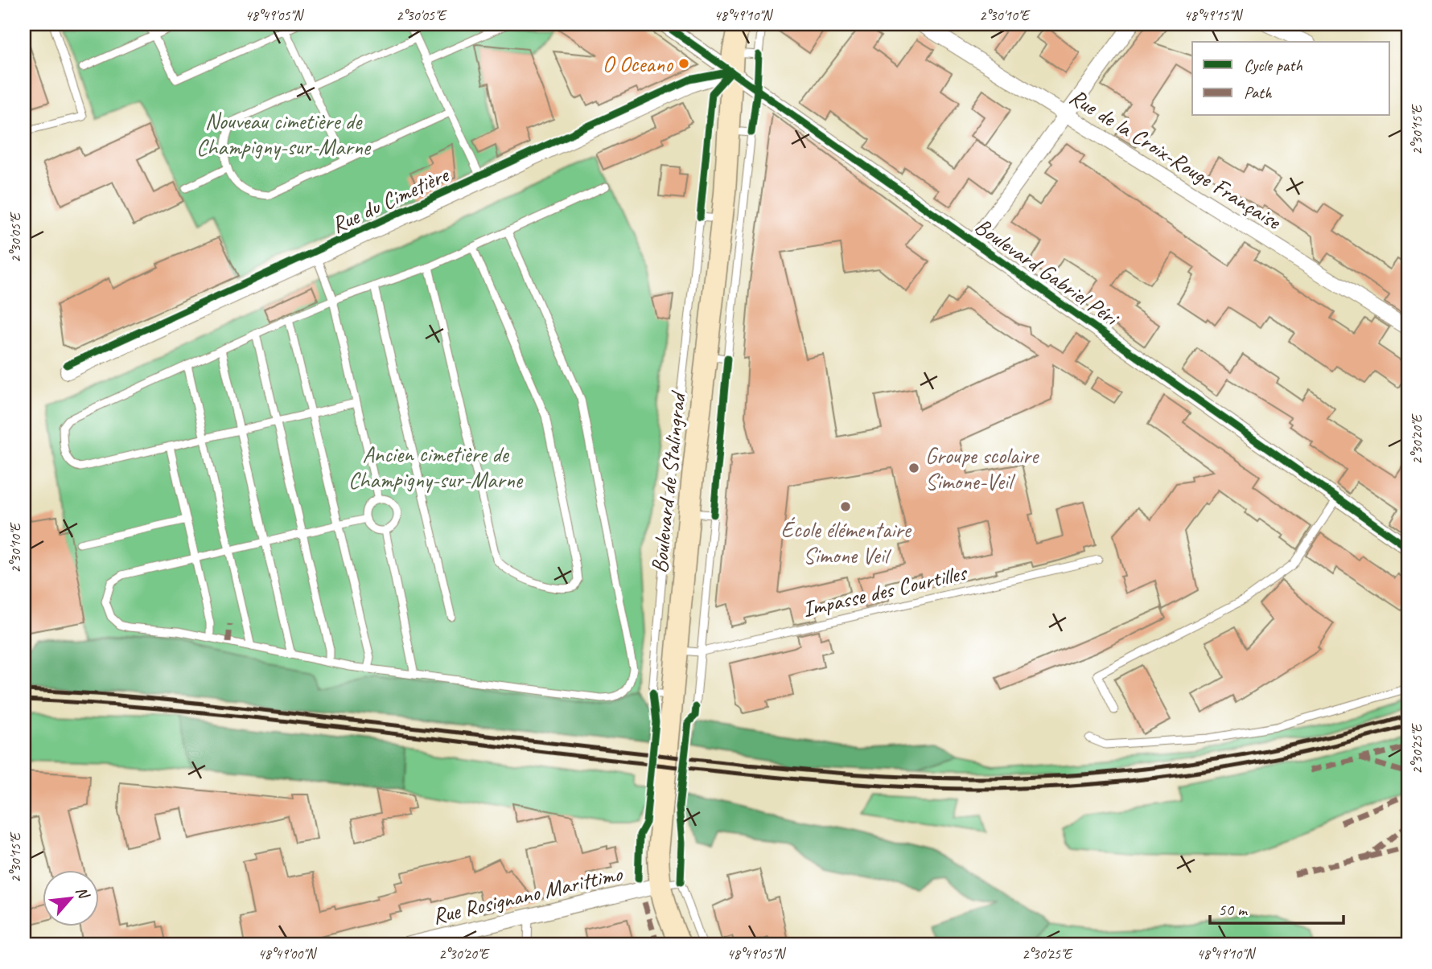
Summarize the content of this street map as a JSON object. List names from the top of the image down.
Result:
{
  "streets": {
    "main road": ["Boulevard de Stalingrad"],
    "street": [
      "Rue de la Croix-Rouge Française",
      "Rue du Cimetière",
      "Boulevard Gabriel Péri",
      "Rue Rosignano Marittimo"
    ],
    "lane": ["Impasse des Courtilles"]
  },
  "crossings": [
    ["Rue du Cimetière", "Boulevard Gabriel Péri"],
    ["Rue du Cimetière", "Boulevard de Stalingrad"],
    ["Boulevard Gabriel Péri", "Boulevard de Stalingrad"],
    ["Boulevard de Stalingrad", "Impasse des Courtilles"],
    ["Boulevard de Stalingrad", "Rue Rosignano Marittimo"]
  ],
  "parks": ["Nouveau cimetière de Champigny-sur-Marne", "Ancien cimetière de Champigny-sur-Marne"],
  "places": ["O Oceano", "Groupe scolaire Simone-Veil", "École élémentaire Simone Veil"],
  "legend": ["Cycle path", "Path"],
  "scale_bar": "50 m",
  "north": "top right",
  "coordinates": [
    "48°49'05\"N",
    "2°30'05\"E",
    "48°49'10\"N",
    "2°30'10\"E",
    "48°49'15\"N",
    "2°30'15\"E",
    "2°30'20\"E",
    "2°30'25\"E",
    "48°49'00\"N"
  ]
}
